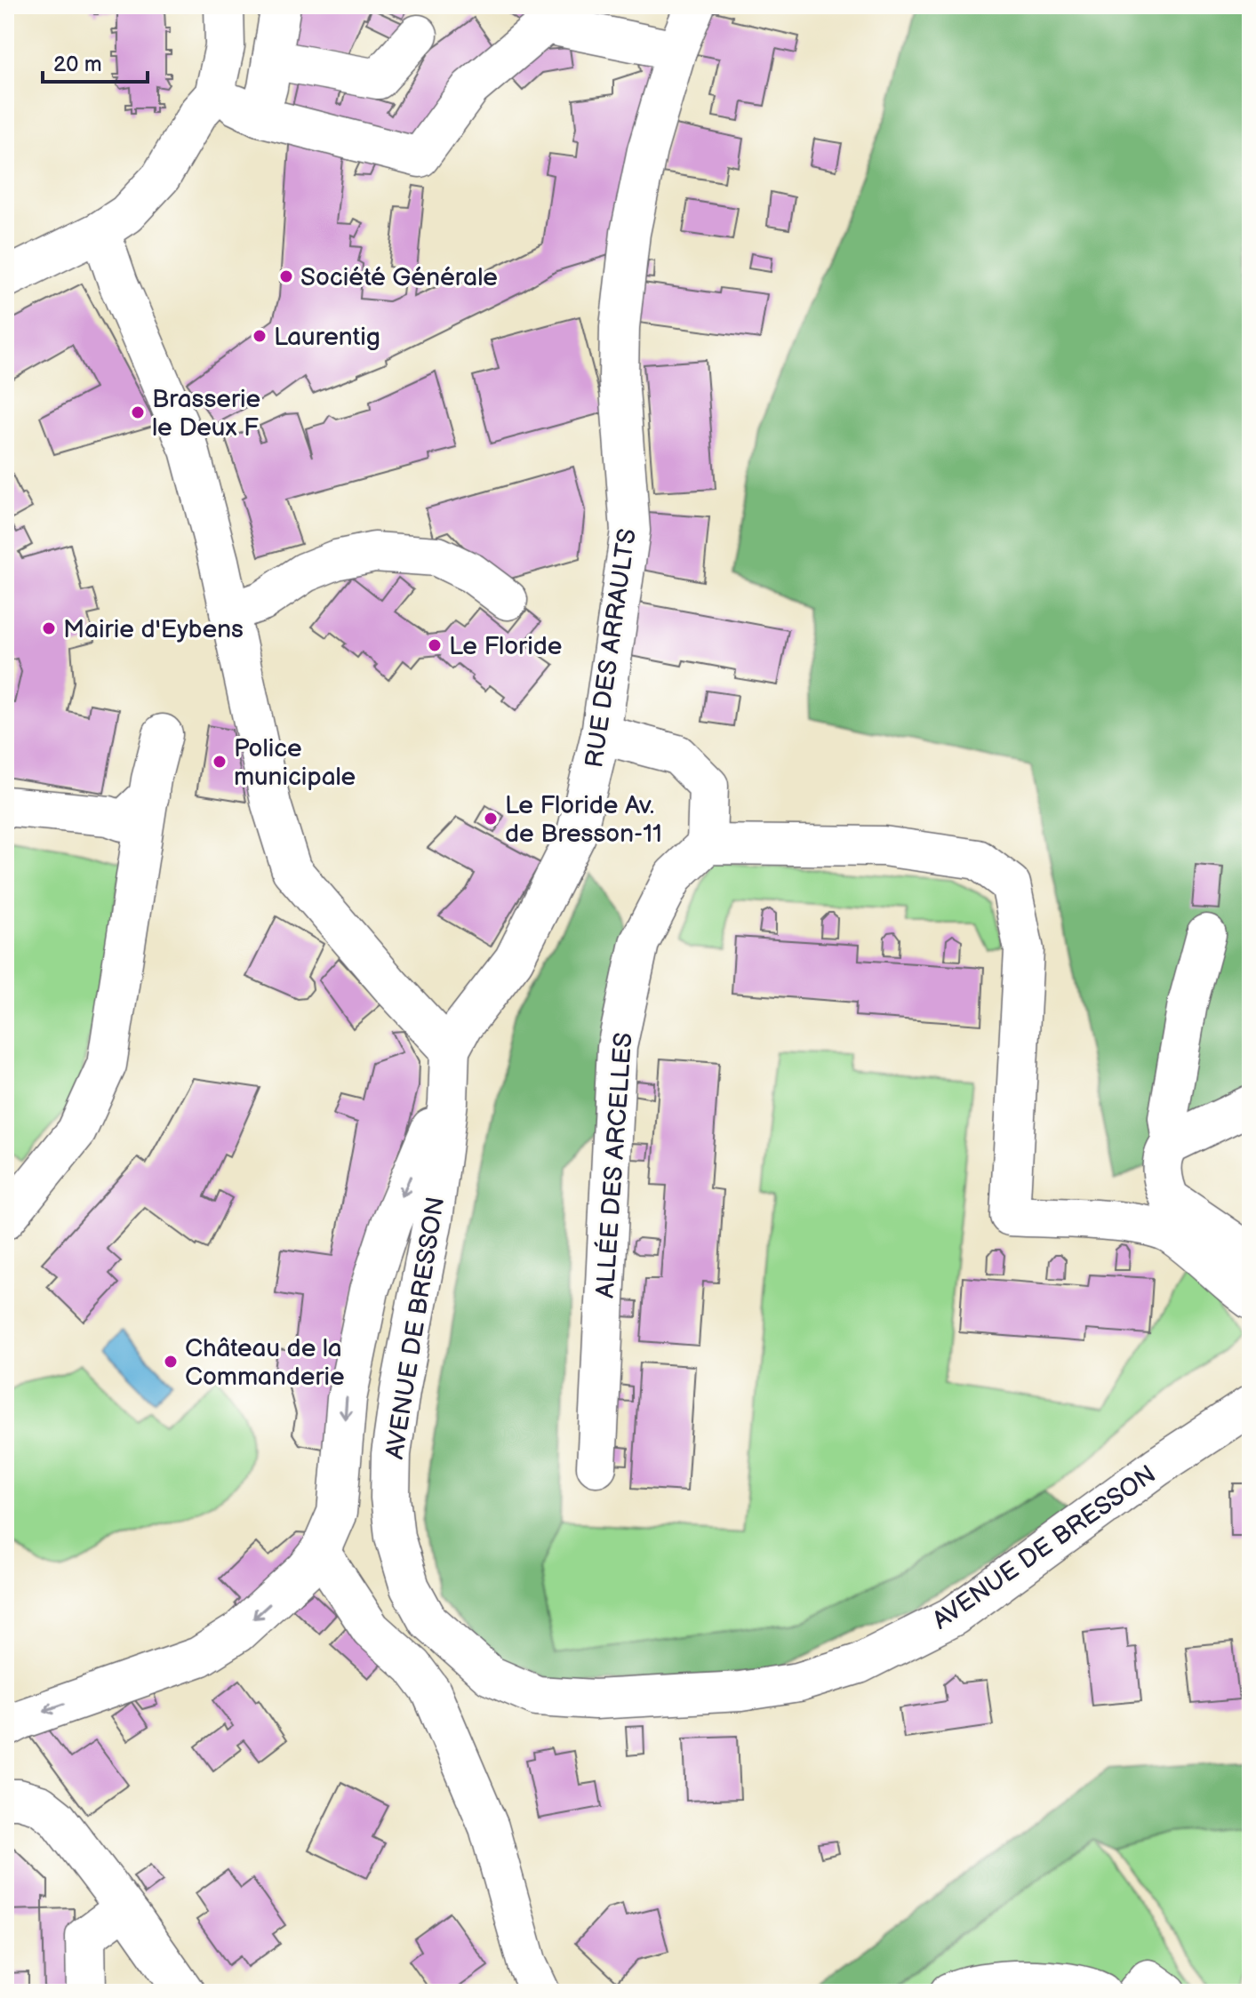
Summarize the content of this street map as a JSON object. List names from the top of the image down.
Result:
{
  "streets": {
    "street": ["RUE DES ARRAULTS", "ALLÉE DES ARCELLES", "AVENUE DE BRESSON"]
  },
  "crossings": [
    ["RUE DES ARRAULTS", "AVENUE DE BRESSON"]
  ],
  "places": [
    "Société Générale",
    "Laurentig",
    "Brasserie le Deux F",
    "Mairie d'Eybens",
    "Le Floride",
    "Police municipale",
    "Le Floride Av. de Bresson-11",
    "Château de la Commanderie"
  ],
  "scale_bar": "20 m"
}
